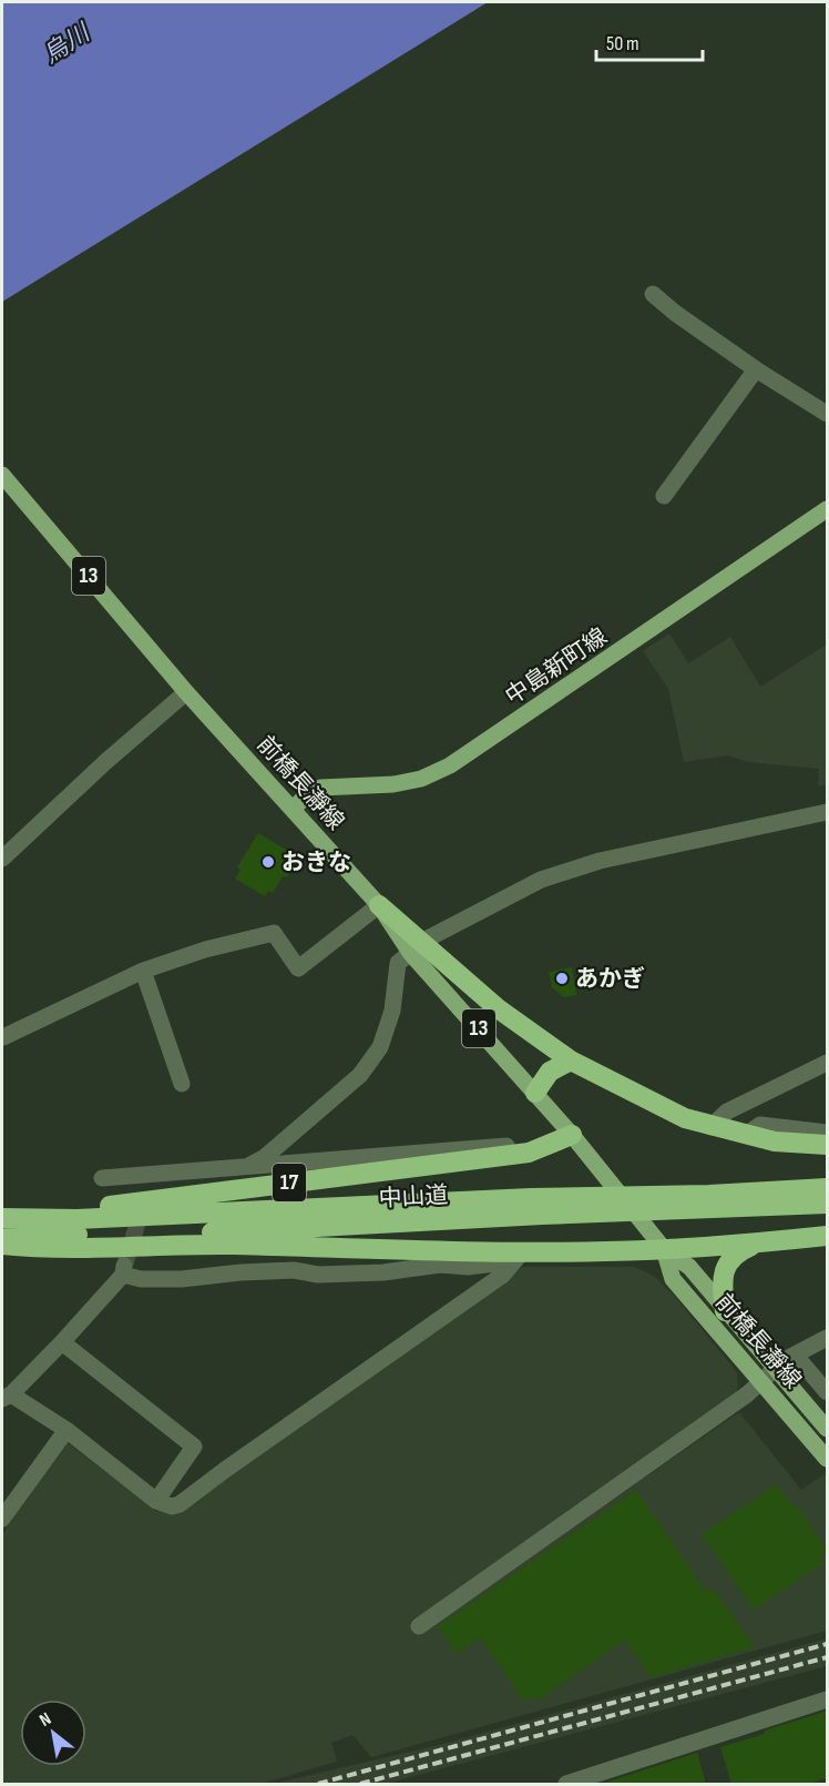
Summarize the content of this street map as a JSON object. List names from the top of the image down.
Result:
{
  "streets": {
    "highway": ["17", "中山道"],
    "main road": ["13", "中島新町線", "前橋長瀞線"]
  },
  "crossings": [
    ["中島新町線", "前橋長瀞線"],
    ["前橋長瀞線", "17"],
    ["17", "中山道"]
  ],
  "water": ["烏川"],
  "places": ["おきな", "あかぎ"],
  "scale_bar": "50 m",
  "north": "top left"
}
